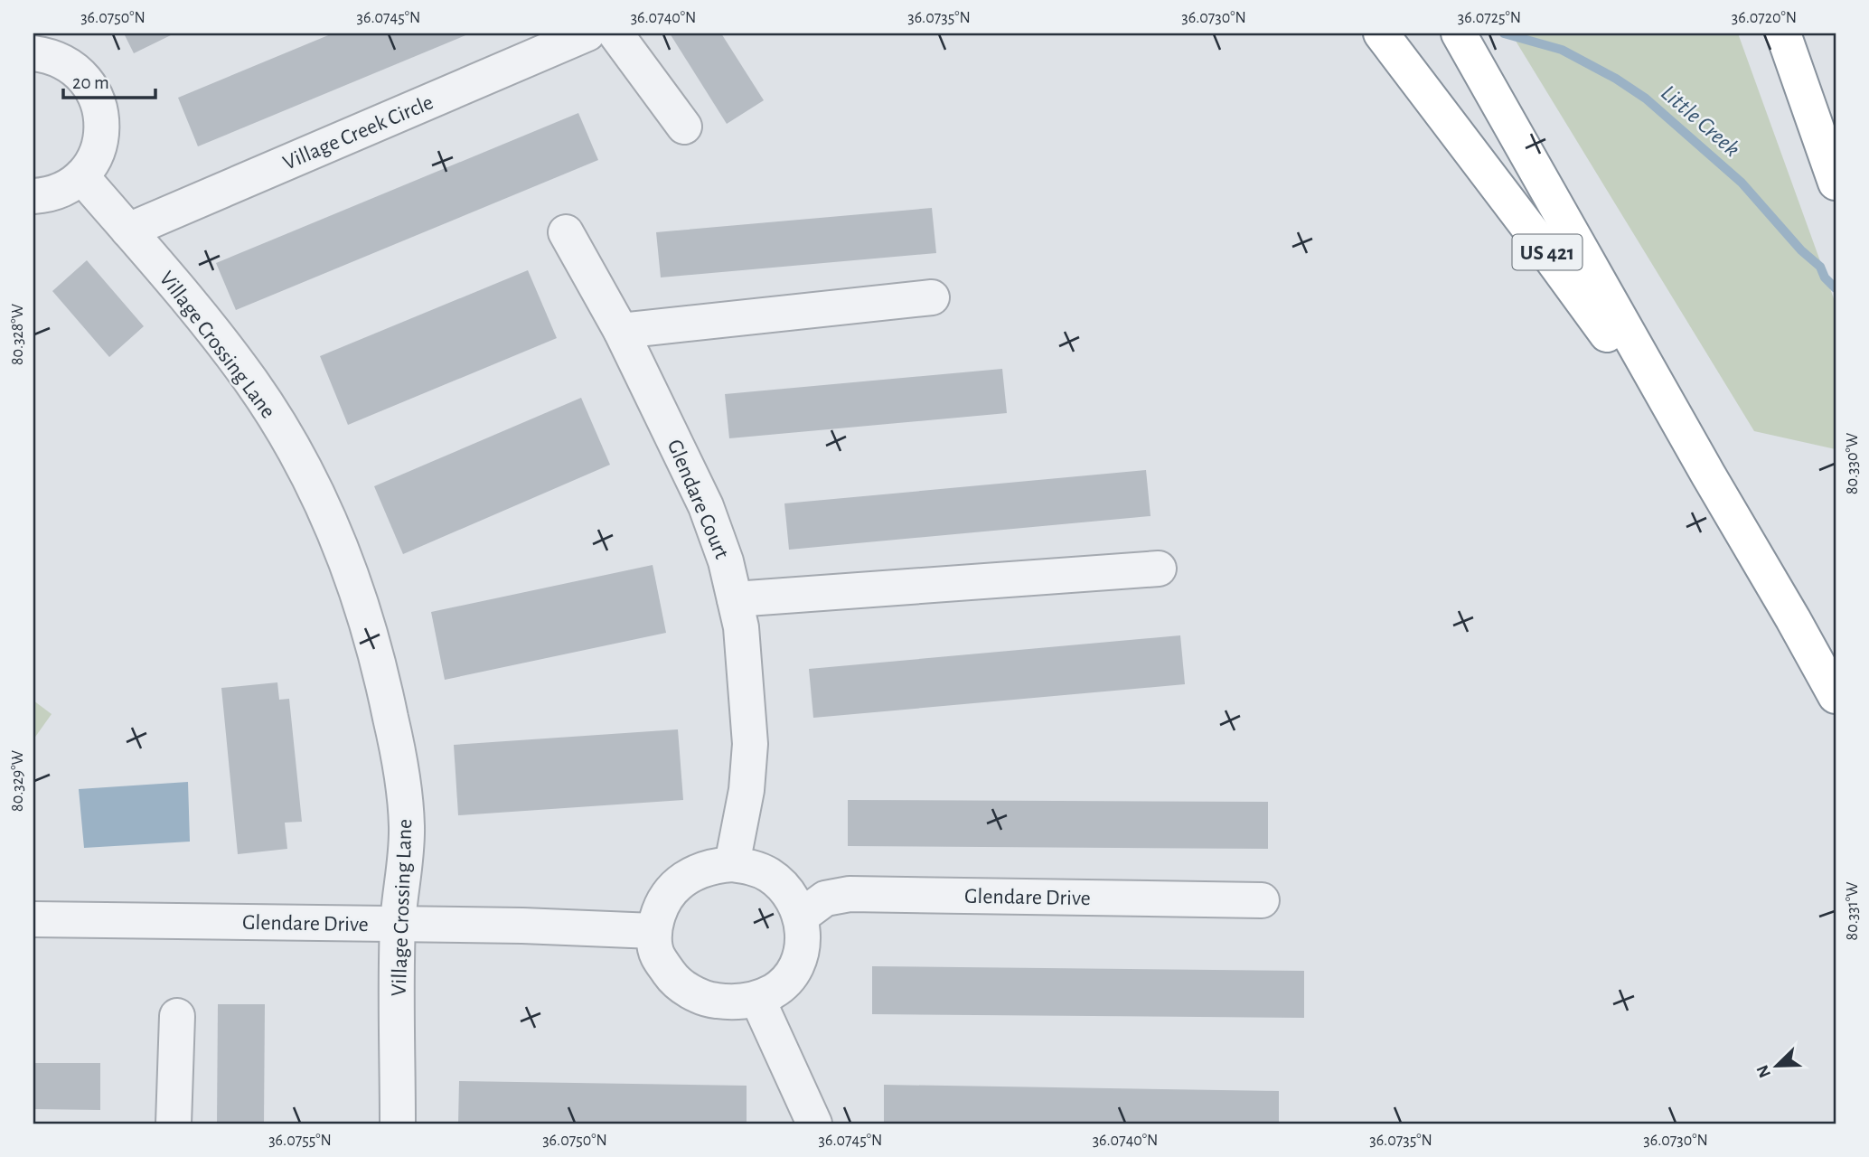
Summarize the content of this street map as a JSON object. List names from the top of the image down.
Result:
{
  "streets": {
    "highway": ["US 421"],
    "street": [
      "Village Creek Circle",
      "Village Crossing Lane",
      "Glendare Court",
      "Glendare Drive"
    ]
  },
  "crossings": [
    ["Village Creek Circle", "Village Crossing Lane"],
    ["Village Crossing Lane", "Glendare Drive"],
    ["Glendare Court", "Glendare Drive"]
  ],
  "water": ["Little Creek"],
  "scale_bar": "20 m",
  "north": "bottom left",
  "coordinates": [
    "36.0750°N",
    "36.0745°N",
    "36.0740°N",
    "36.0735°N",
    "36.0730°N",
    "36.0725°N",
    "36.0720°N",
    "80.328°W",
    "80.330°W",
    "80.329°W",
    "80.331°W",
    "36.0755°N"
  ]
}
